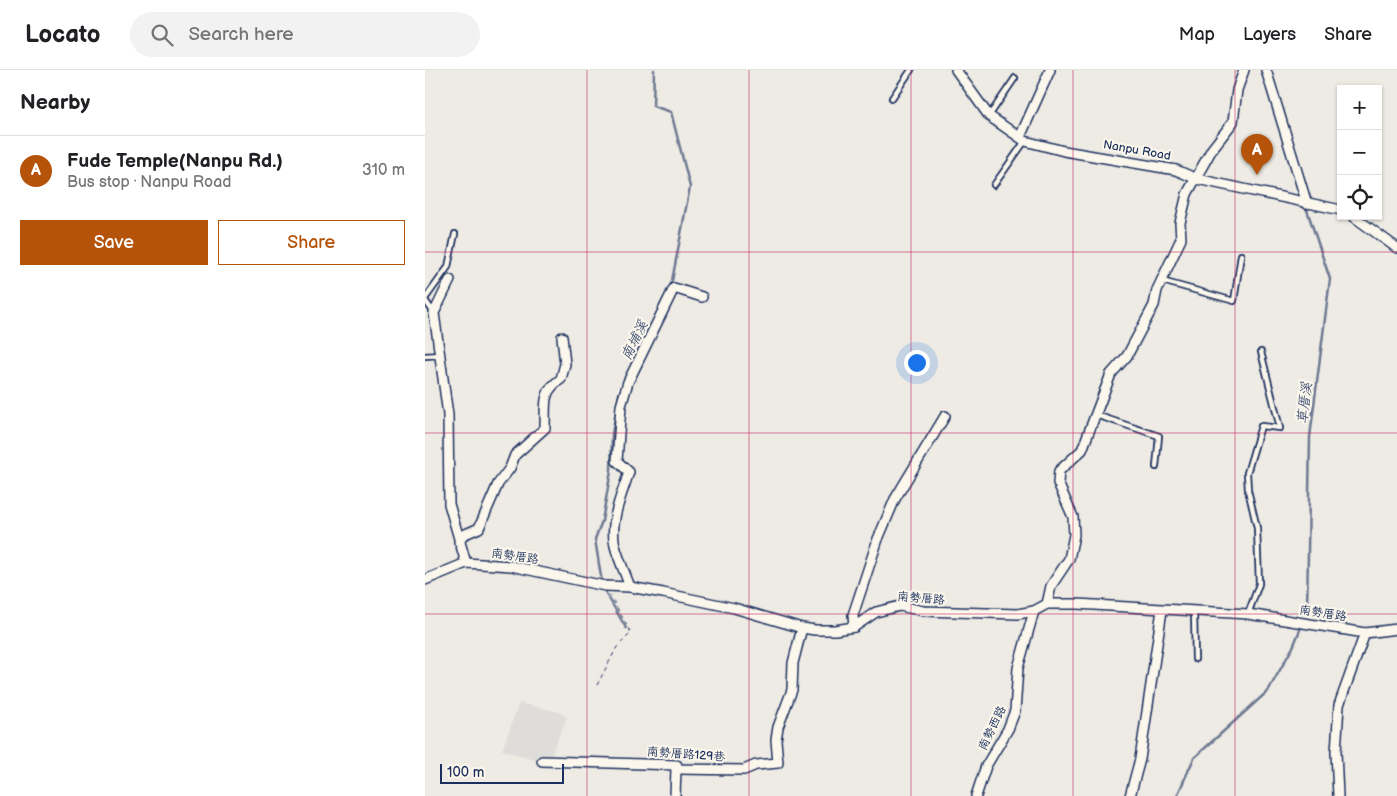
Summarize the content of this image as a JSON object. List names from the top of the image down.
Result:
{
  "streets": {
    "street": [
      "Nanpu Road",
      "南勢厝路",
      "南勢西路",
      "南勢厝路129巷"
    ]
  },
  "crossings": [
    ["南勢厝路", "南勢西路"],
    ["南勢厝路", "南勢厝路129巷"]
  ],
  "water": ["南埔溪", "草厝溪"],
  "scale_bar": "100 m",
  "page": {
    "header": "Locato",
    "search": "Search here",
    "nav": ["Map", "Layers", "Share"],
    "heading": "Nearby",
    "map_buttons": ["+", "−"],
    "pins": "A",
    "list": [
      {
        "mark": "A",
        "name": "Fude Temple(Nanpu Rd.)",
        "note": "Bus stop · Nanpu Road",
        "value": "310 m"
      }
    ],
    "buttons": ["Save", "Share"],
    "scale": "100 m"
  }
}
